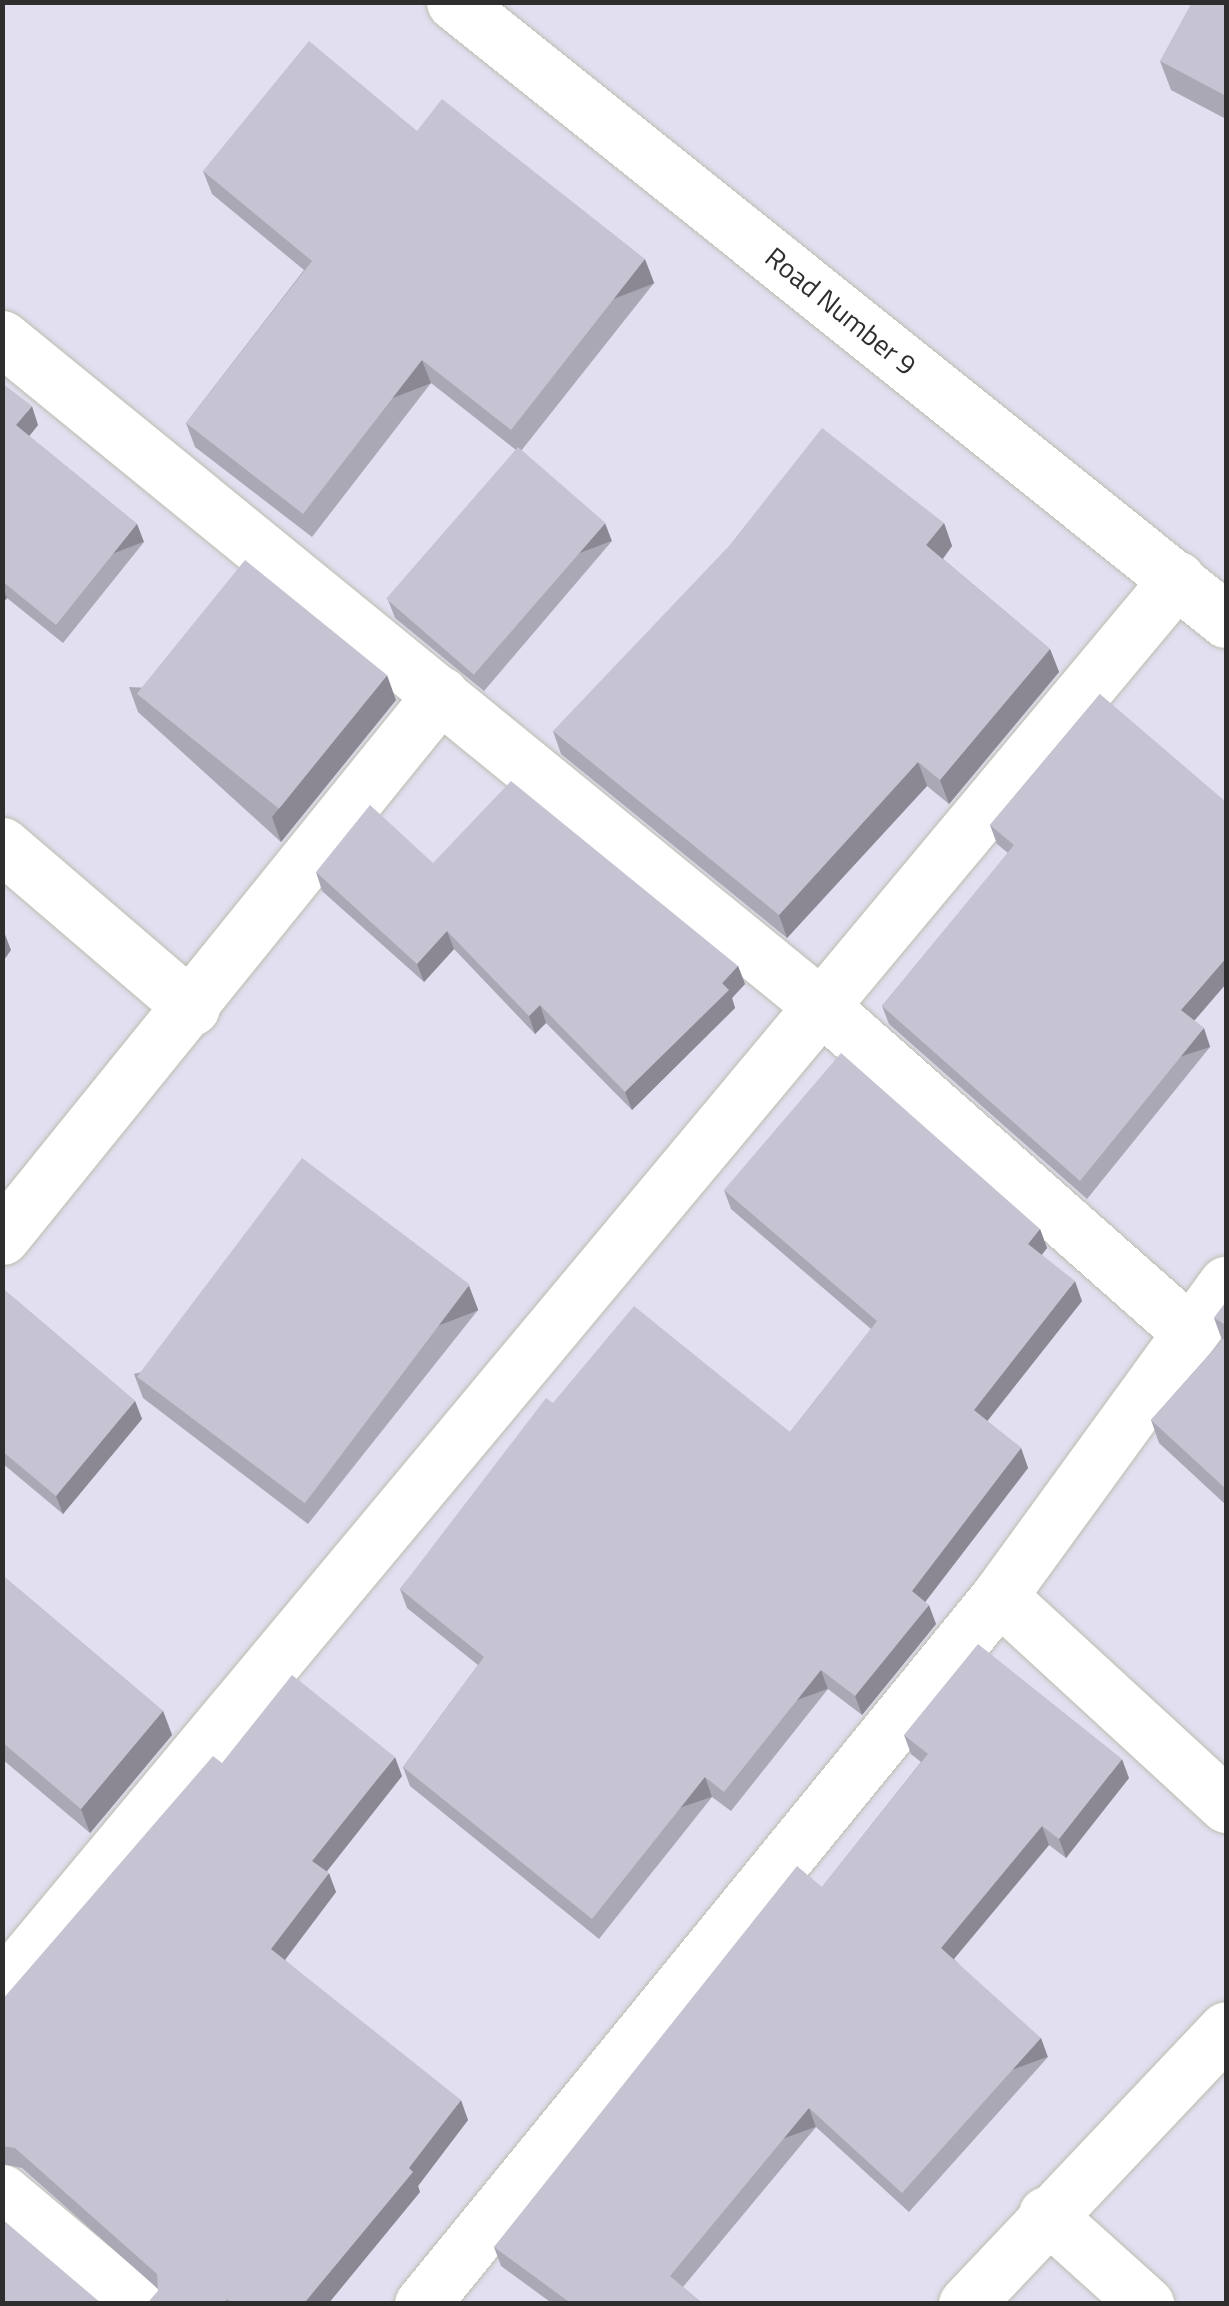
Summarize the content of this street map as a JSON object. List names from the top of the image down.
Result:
{
  "streets": {
    "street": ["Road Number 9"]
  }
}
